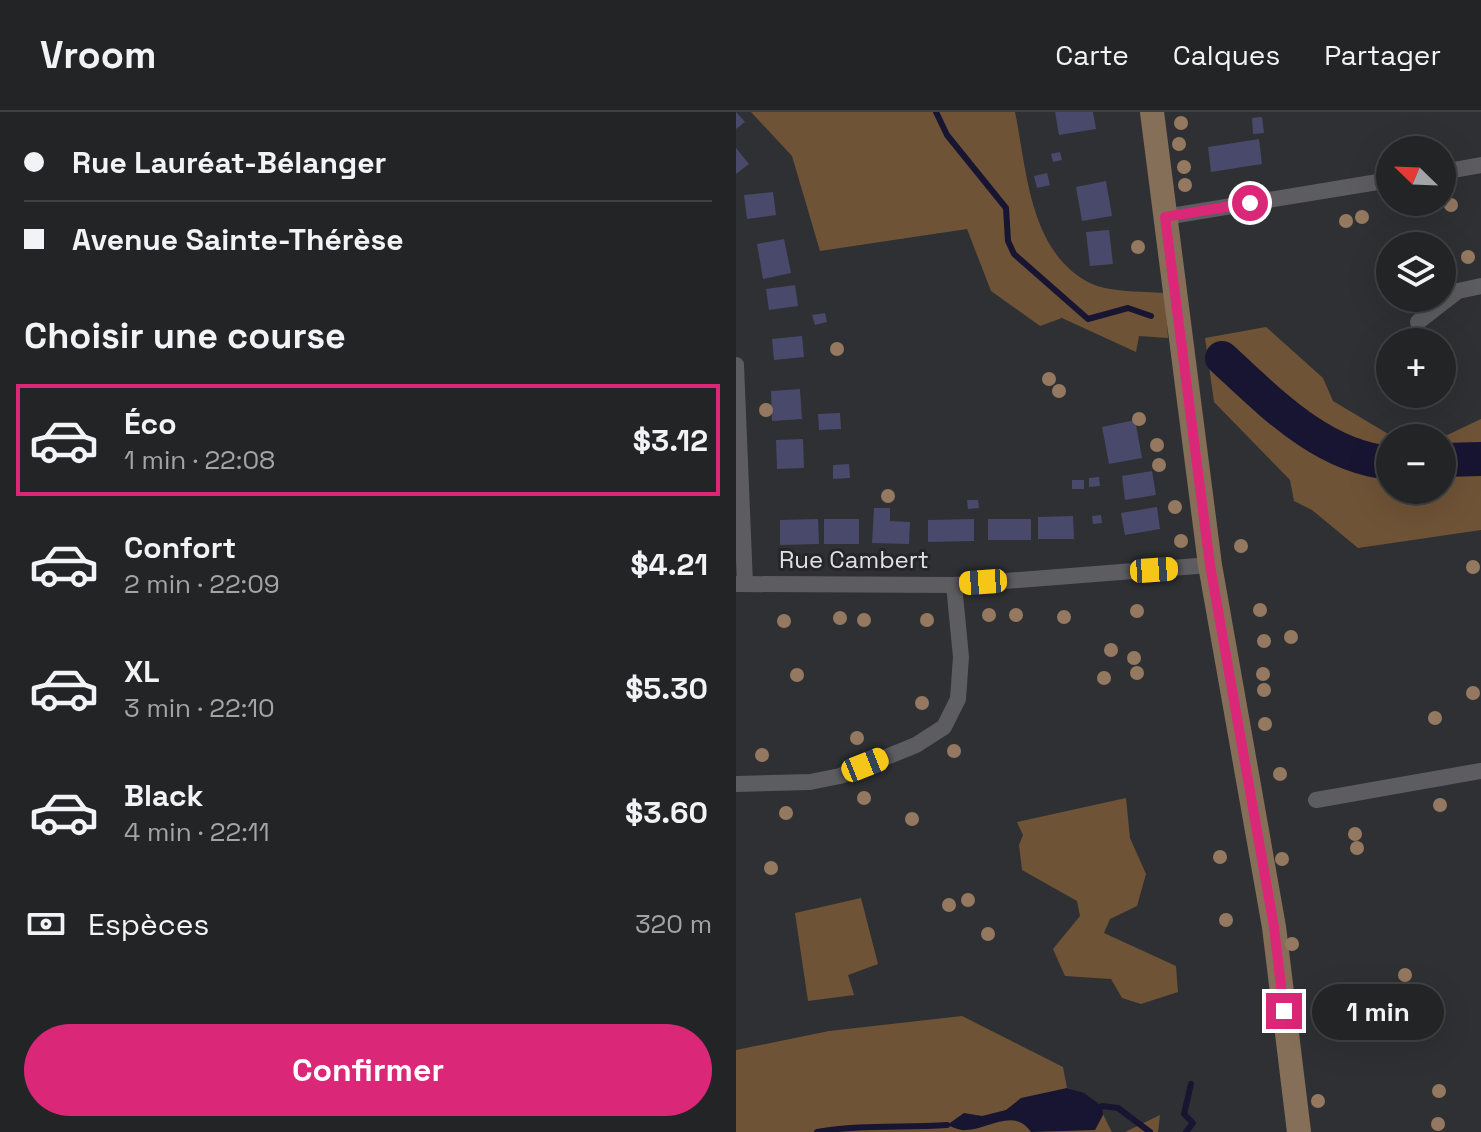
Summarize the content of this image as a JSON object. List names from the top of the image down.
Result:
{
  "streets": {
    "street": ["Rue Cambert"]
  },
  "north": "top left",
  "page": {
    "header": "Vroom",
    "nav": ["Carte", "Calques", "Partager"],
    "banner": ["Rue Lauréat-Bélanger", "Avenue Sainte-Thérèse"],
    "map_buttons": ["+", "−"],
    "heading": "Choisir une course",
    "list": [
      {
        "name": "Éco",
        "note": "1 min · 22:08",
        "value": "$3.12"
      },
      {
        "name": "Confort",
        "note": "2 min · 22:09",
        "value": "$4.21"
      },
      {
        "name": "XL",
        "note": "3 min · 22:10",
        "value": "$5.30"
      },
      {
        "name": "Black",
        "note": "4 min · 22:11",
        "value": "$3.60"
      }
    ],
    "pay": ["Espèces", "320 m"],
    "bubble": "1 min",
    "buttons": "Confirmer"
  }
}
